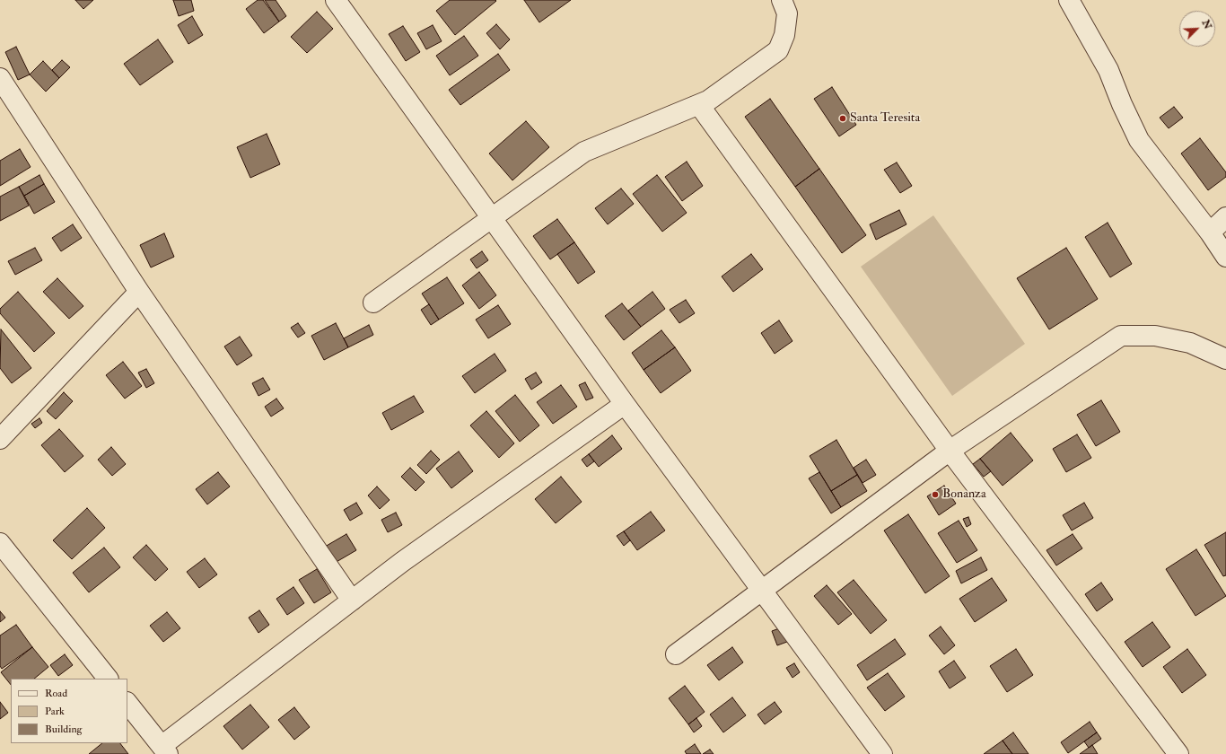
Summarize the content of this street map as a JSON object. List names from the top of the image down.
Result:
{
  "places": ["Santa Teresita", "Bonanza"],
  "legend": ["Road", "Park", "Building"],
  "north": "top right"
}
